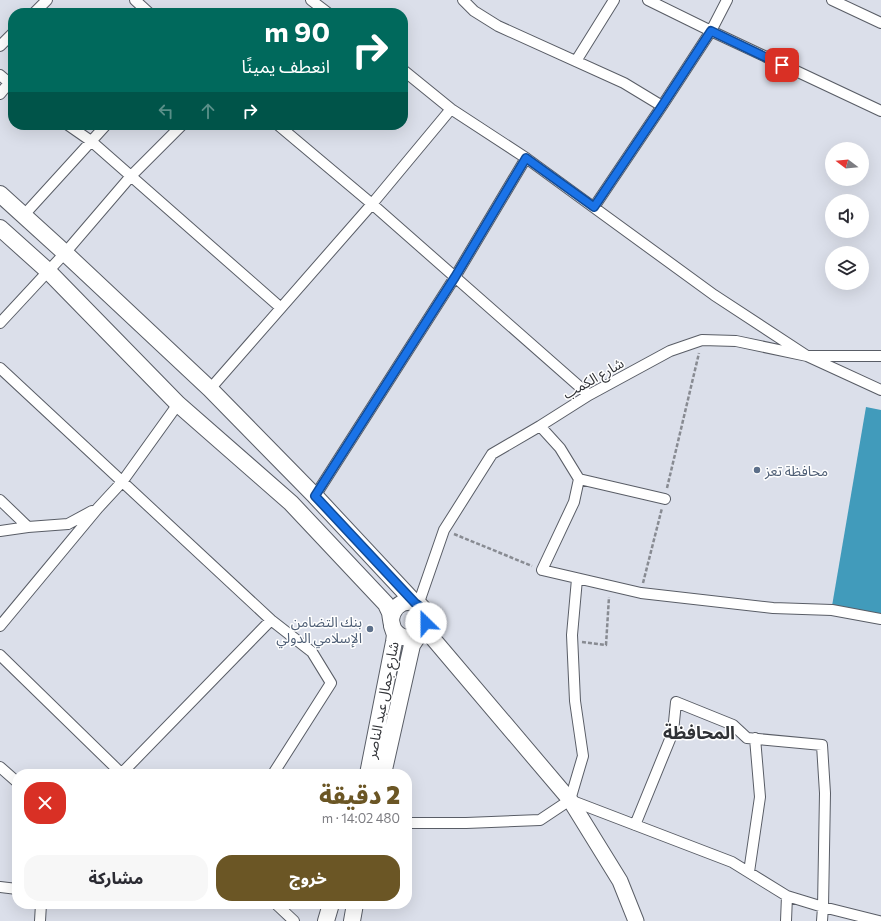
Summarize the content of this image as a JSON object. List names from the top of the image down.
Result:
{
  "streets": {
    "main road": ["شارع جمال عبد الناصر"],
    "street": ["شارع الكمب"]
  },
  "crossings": [
    ["شارع الكمب", "شارع جمال عبد الناصر"]
  ],
  "districts": ["المحافظة"],
  "places": ["محافظة تعز", "بنك التضامن الإسلامي الدولي"],
  "north": "left",
  "page": {
    "turn": ["90 m", "انعطف يمينًا"],
    "heading": ["2 دقيقة", "480 m · 14:02"],
    "buttons": ["خروج", "مشاركة"]
  }
}
